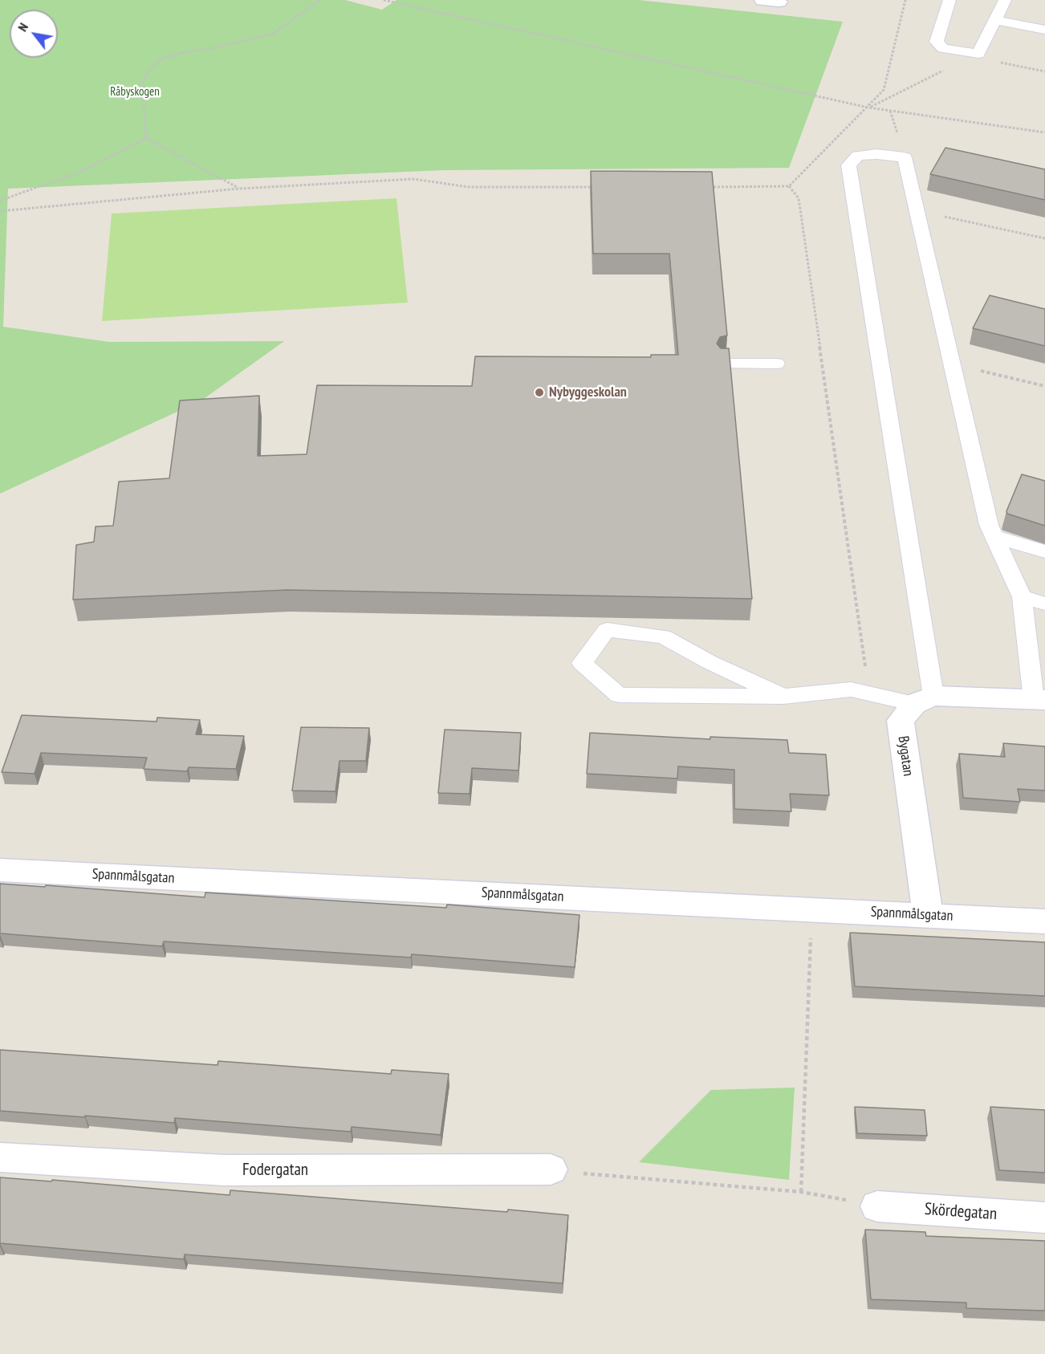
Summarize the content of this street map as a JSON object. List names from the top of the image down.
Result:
{
  "streets": {
    "street": [
      "Bygatan",
      "Spannmålsgatan",
      "Fodergatan",
      "Skördegatan"
    ]
  },
  "crossings": [
    ["Bygatan", "Spannmålsgatan"]
  ],
  "parks": ["Råbyskogen"],
  "places": ["Nybyggeskolan"],
  "north": "top left"
}
